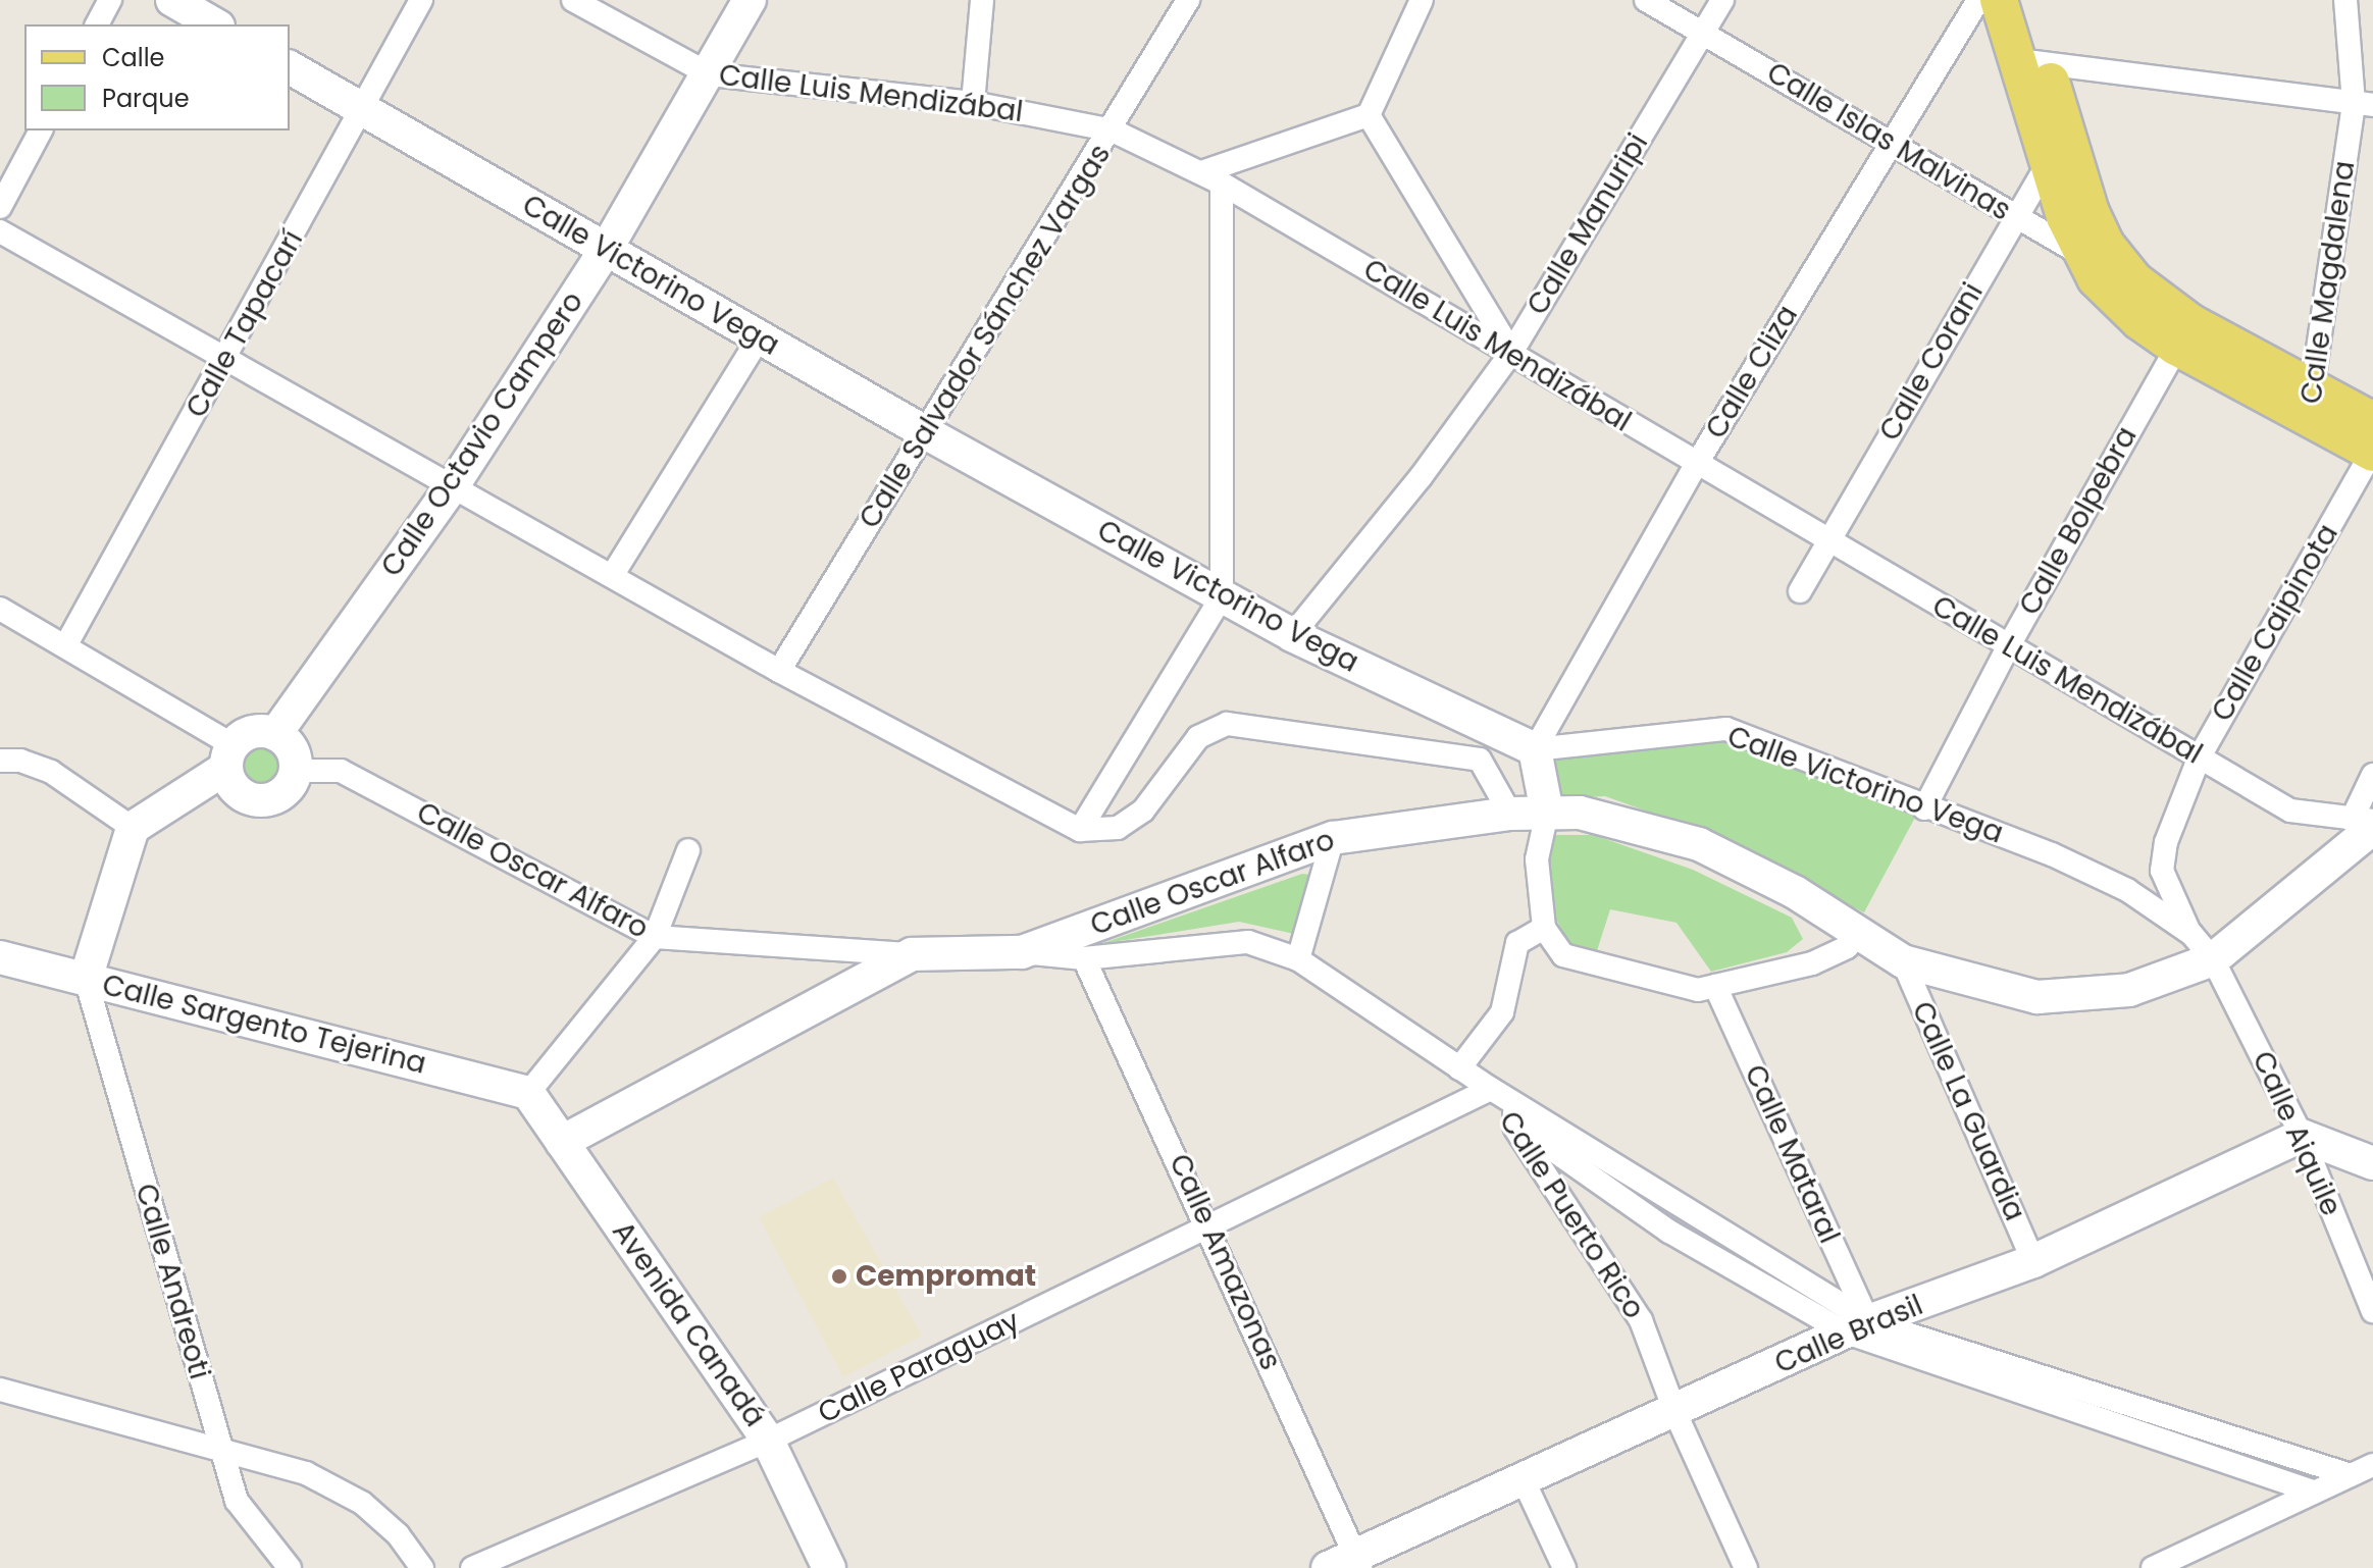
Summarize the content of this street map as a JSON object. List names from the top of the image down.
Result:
{
  "streets": {
    "street": [
      "Calle Luis Mendizábal",
      "Calle Islas Malvinas",
      "Calle Manuripi",
      "Calle Victorino Vega",
      "Calle Magdalena",
      "Calle Tapacarí",
      "Calle Salvador Sánchez Vargas",
      "Calle Corani",
      "Calle Cliza",
      "Calle Octavio Campero",
      "Calle Bolpebra",
      "Calle Caipinota",
      "Calle Oscar Alfaro",
      "Calle Sargento Tejerina",
      "Calle La Guardia",
      "Calle Aiquile",
      "Calle Mataral",
      "Calle Puerto Rico",
      "Calle Amazonas",
      "Calle Andreoti",
      "Avenida Canadá",
      "Calle Brasil",
      "Calle Paraguay"
    ]
  },
  "crossings": [
    ["Calle Luis Mendizábal", "Calle Manuripi"],
    ["Calle Luis Mendizábal", "Calle Salvador Sánchez Vargas"],
    ["Calle Luis Mendizábal", "Calle Corani"],
    ["Calle Luis Mendizábal", "Calle Cliza"],
    ["Calle Luis Mendizábal", "Calle Octavio Campero"],
    ["Calle Luis Mendizábal", "Calle Bolpebra"],
    ["Calle Luis Mendizábal", "Calle Caipinota"],
    ["Calle Luis Mendizábal", "Calle Oscar Alfaro"],
    ["Calle Islas Malvinas", "Calle Manuripi"],
    ["Calle Islas Malvinas", "Calle Corani"],
    ["Calle Islas Malvinas", "Calle Cliza"],
    ["Calle Manuripi", "Calle Victorino Vega"],
    ["Calle Victorino Vega", "Calle Tapacarí"],
    ["Calle Victorino Vega", "Calle Salvador Sánchez Vargas"],
    ["Calle Victorino Vega", "Calle Cliza"],
    ["Calle Victorino Vega", "Calle Octavio Campero"],
    ["Calle Victorino Vega", "Calle Bolpebra"],
    ["Calle Victorino Vega", "Calle Caipinota"],
    ["Calle Victorino Vega", "Calle Oscar Alfaro"],
    ["Calle Victorino Vega", "Calle Aiquile"],
    ["Calle Octavio Campero", "Calle Oscar Alfaro"],
    ["Calle Oscar Alfaro", "Calle La Guardia"],
    ["Calle Oscar Alfaro", "Calle Aiquile"],
    ["Calle Sargento Tejerina", "Calle Andreoti"],
    ["Calle Sargento Tejerina", "Avenida Canadá"],
    ["Calle La Guardia", "Calle Brasil"],
    ["Calle Aiquile", "Calle Brasil"],
    ["Calle Mataral", "Calle Brasil"],
    ["Calle Puerto Rico", "Calle Brasil"],
    ["Calle Puerto Rico", "Calle Paraguay"],
    ["Calle Amazonas", "Calle Brasil"],
    ["Calle Amazonas", "Calle Paraguay"],
    ["Avenida Canadá", "Calle Paraguay"]
  ],
  "places": ["Cempromat"],
  "legend": ["Calle", "Parque"]
}
